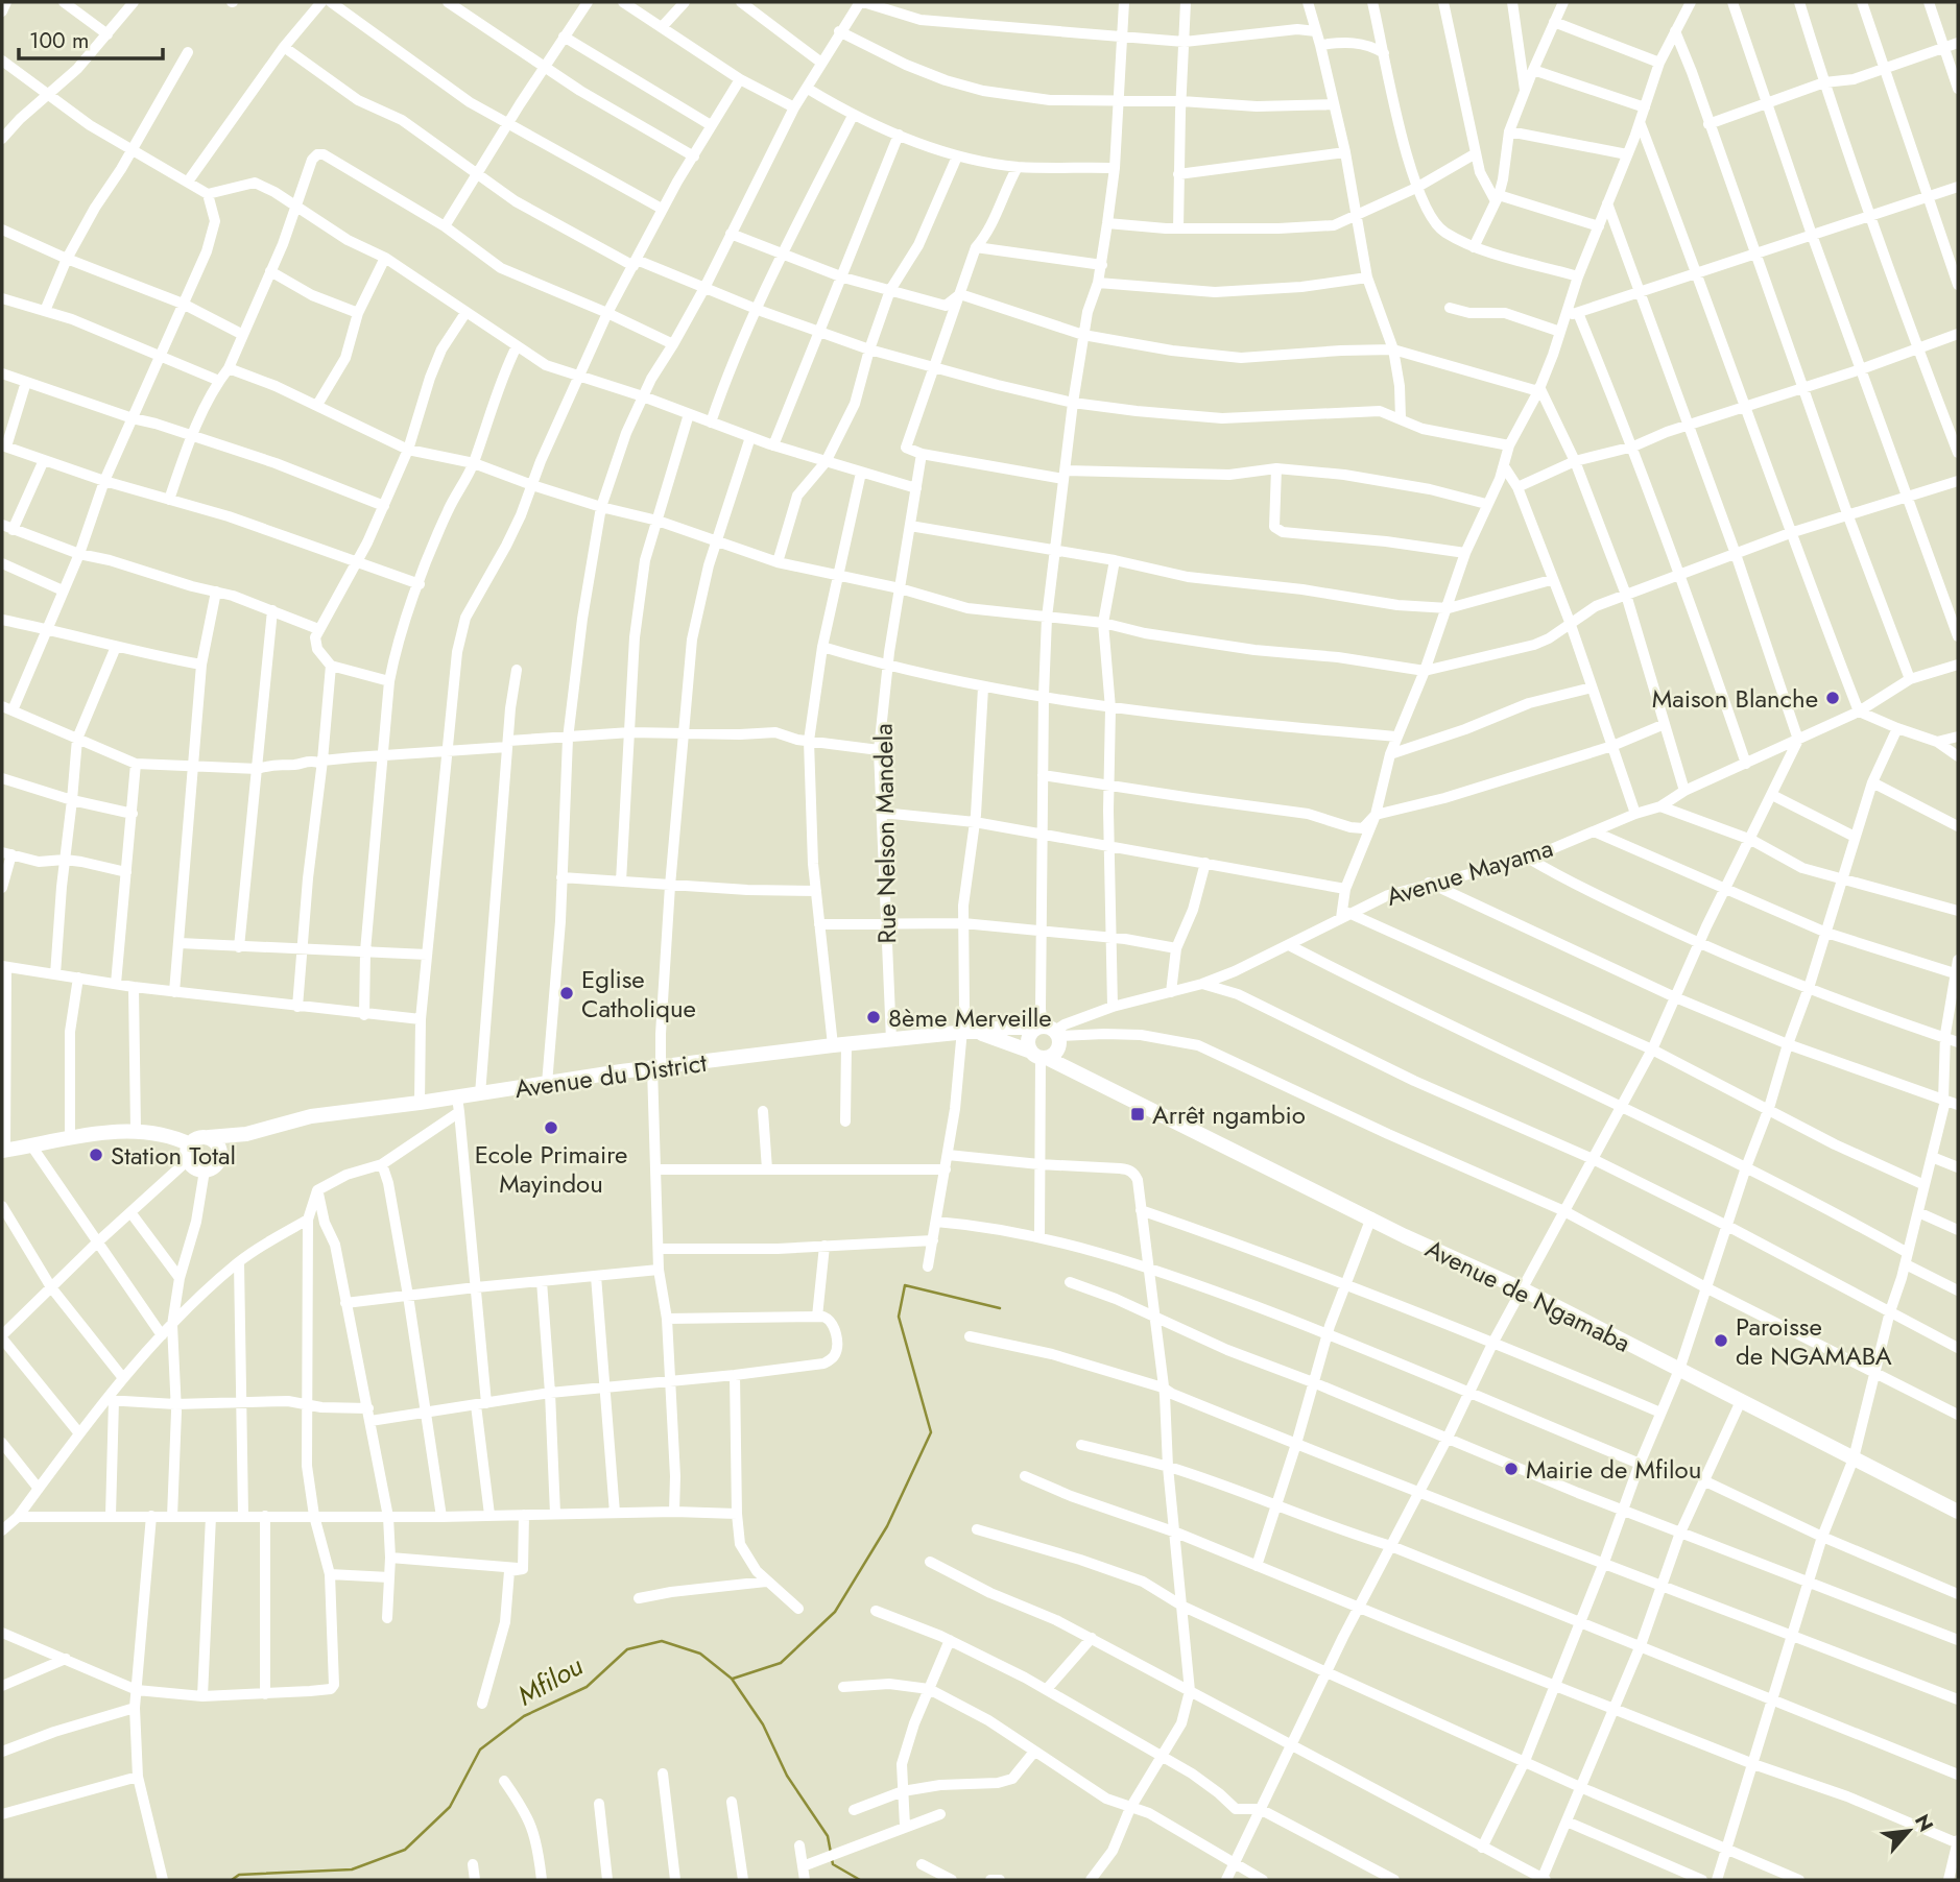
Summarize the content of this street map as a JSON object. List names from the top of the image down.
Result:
{
  "streets": {
    "street": [
      "Rue Nelson Mandela",
      "Avenue Mayama",
      "Avenue du District",
      "Avenue de Ngamaba"
    ]
  },
  "crossings": [
    ["Rue Nelson Mandela", "Avenue du District"],
    ["Avenue Mayama", "Avenue du District"],
    ["Avenue Mayama", "Avenue de Ngamaba"],
    ["Avenue du District", "Avenue de Ngamaba"]
  ],
  "water": ["Mfilou"],
  "places": {
    "other": [
      "Maison Blanche",
      "Eglise Catholique",
      "8ème Merveille",
      "Ecole Primaire Mayindou",
      "Station Total",
      "Paroisse de NGAMABA",
      "Mairie de Mfilou"
    ],
    "transit": ["Arrêt ngambio"]
  },
  "scale_bar": "100 m",
  "north": "top right"
}
